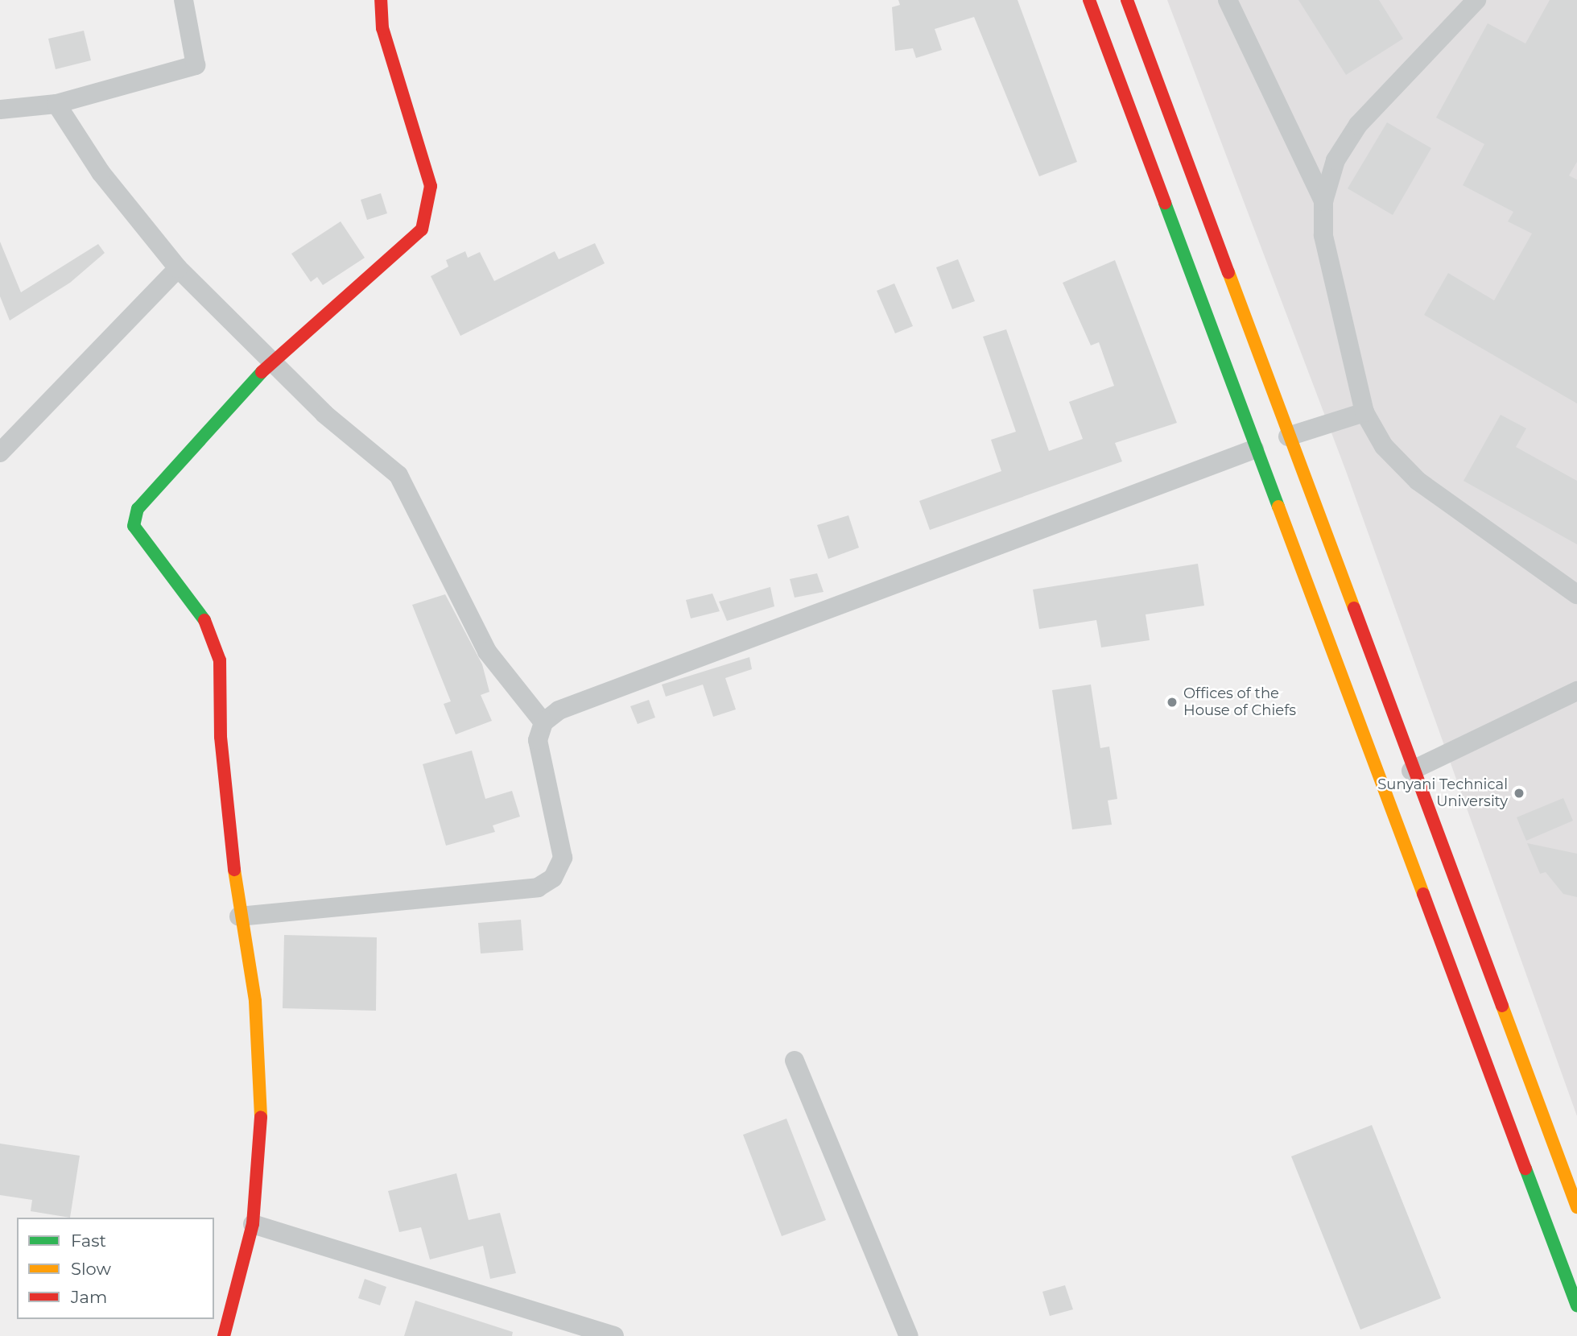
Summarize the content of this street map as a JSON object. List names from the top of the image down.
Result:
{
  "places": ["Offices of the House of Chiefs", "Sunyani Technical University"],
  "legend": ["Fast", "Slow", "Jam"]
}
